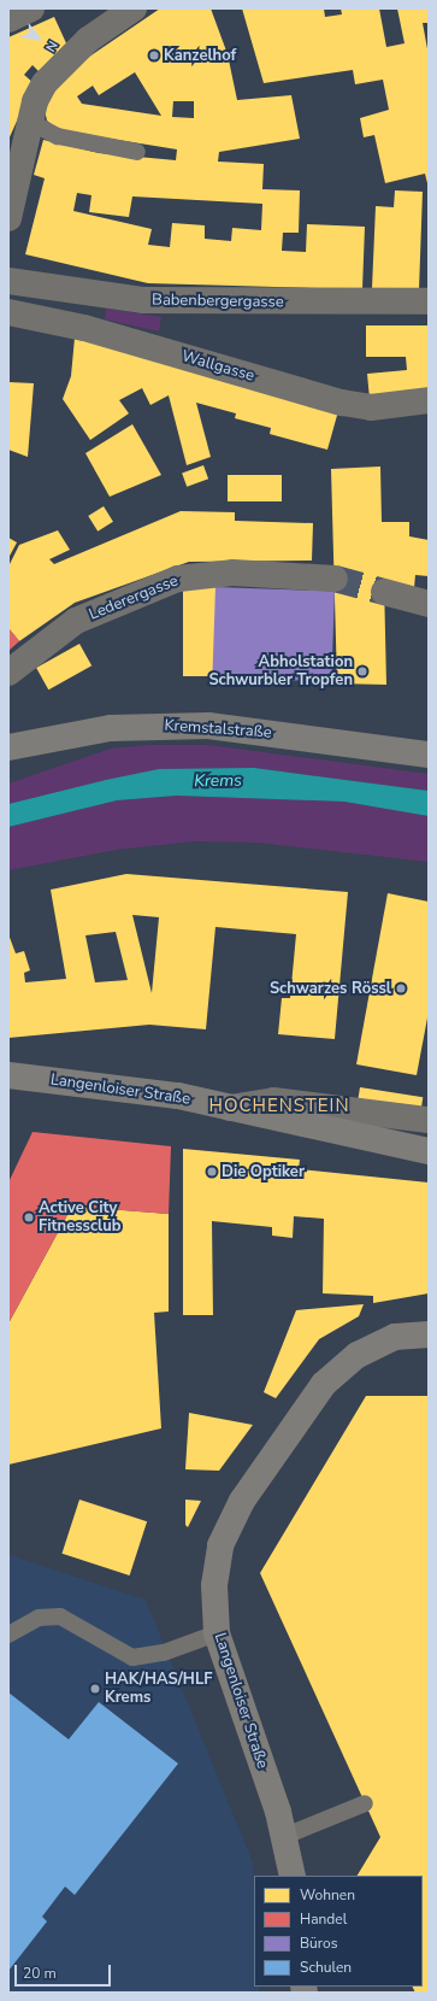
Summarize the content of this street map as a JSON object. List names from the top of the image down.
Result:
{
  "streets": {
    "street": [
      "Babenbergergasse",
      "Wallgasse",
      "Lederergasse",
      "Kremstalstraße",
      "Langenloiser Straße"
    ]
  },
  "districts": ["HOCHENSTEIN"],
  "water": ["Krems"],
  "places": [
    "Kanzelhof",
    "Abholstation Schwurbler Tropfen",
    "Schwarzes Rössl",
    "Die Optiker",
    "Active City Fitnessclub",
    "HAK/HAS/HLF Krems"
  ],
  "legend": [
    "Wohnen",
    "Handel",
    "Büros",
    "Schulen"
  ],
  "scale_bar": "20 m",
  "north": "bottom right"
}
